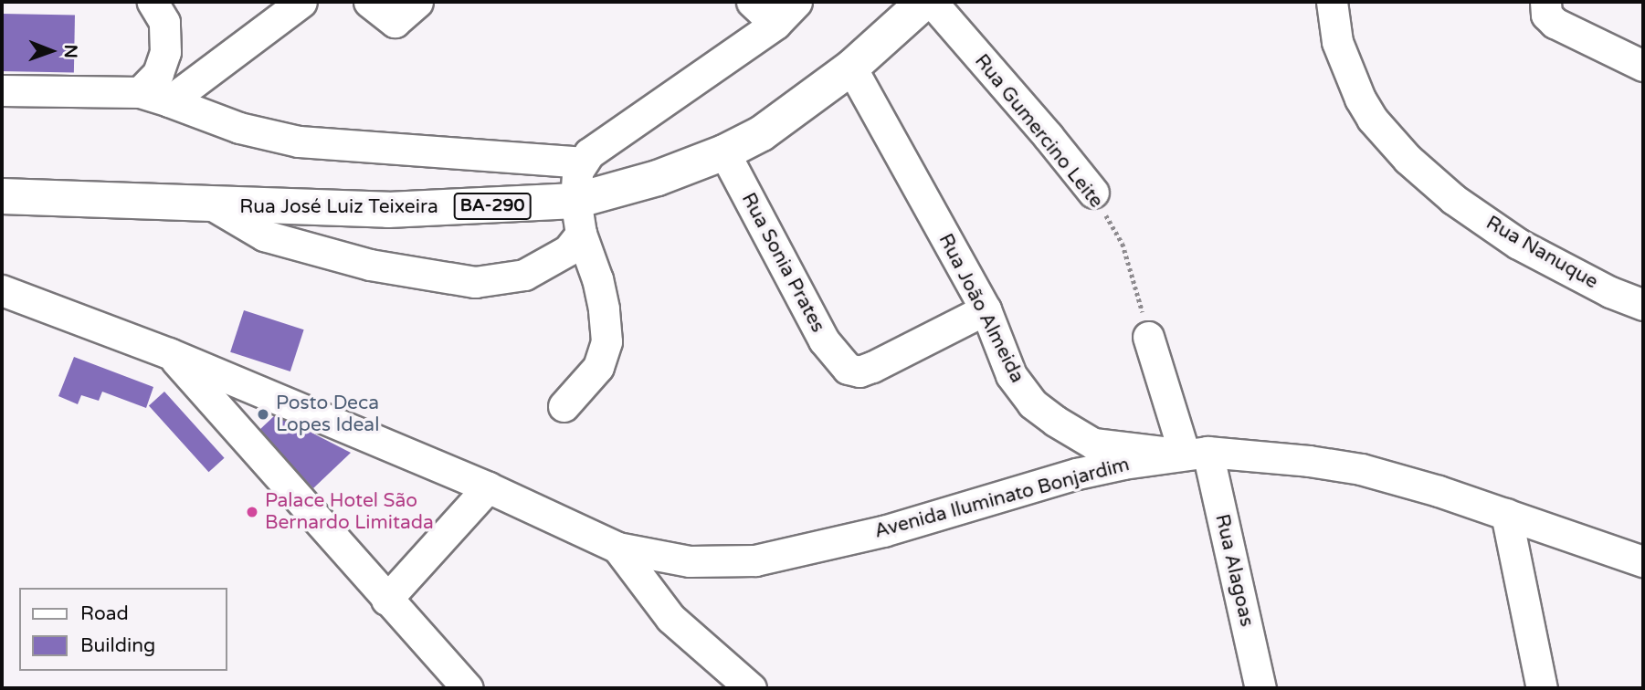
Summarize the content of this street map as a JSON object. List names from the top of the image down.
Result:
{
  "streets": {
    "main road": ["BA-290", "Rua José Luiz Teixeira"],
    "street": [
      "Rua Gumercino Leite",
      "Rua Nanuque",
      "Rua Sonia Prates",
      "Rua João Almeida",
      "Avenida Iluminato Bonjardim",
      "Rua Alagoas"
    ]
  },
  "crossings": [
    ["Rua José Luiz Teixeira", "Rua Sonia Prates"],
    ["Rua José Luiz Teixeira", "Rua João Almeida"],
    ["Rua Sonia Prates", "Rua João Almeida"],
    ["Rua João Almeida", "Avenida Iluminato Bonjardim"],
    ["Rua João Almeida", "Rua Alagoas"],
    ["Avenida Iluminato Bonjardim", "Rua Alagoas"]
  ],
  "places": ["Posto Deca Lopes Ideal", "Palace Hotel São Bernardo Limitada"],
  "legend": ["Road", "Building"],
  "north": "right"
}
